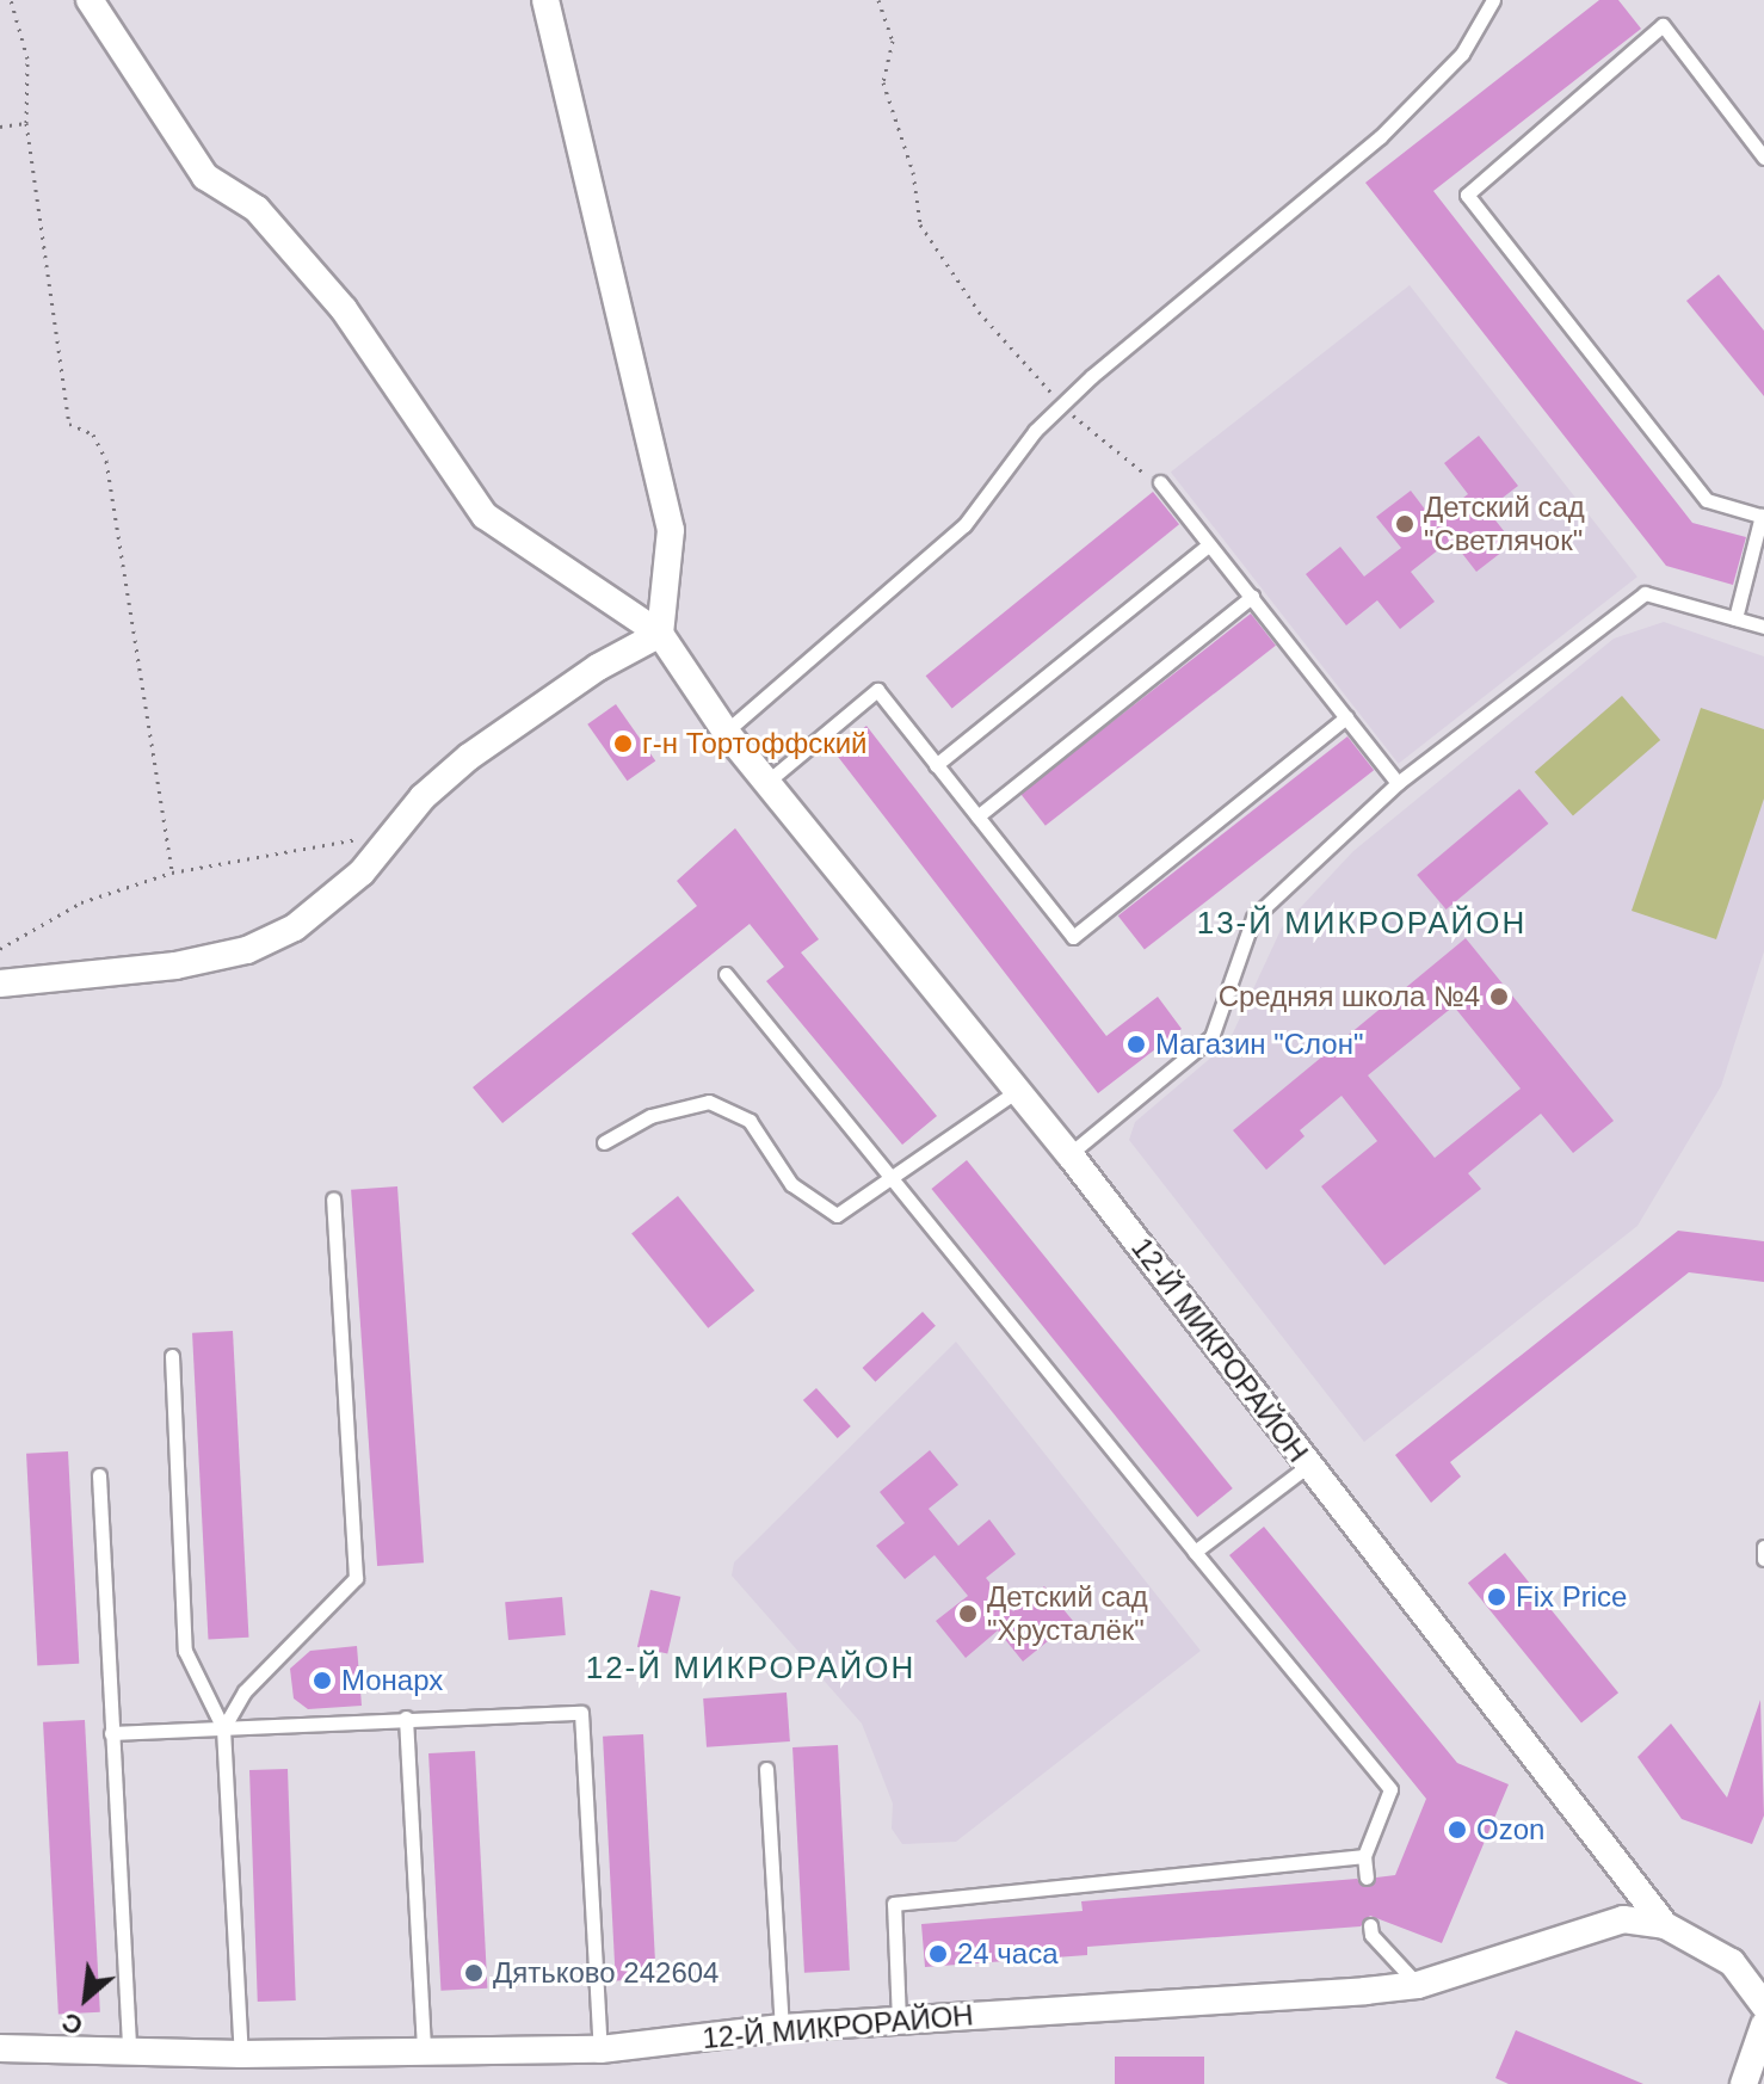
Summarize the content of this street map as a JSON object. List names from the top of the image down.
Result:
{
  "streets": {
    "street": ["12-Й МИКРОРАЙОН"]
  },
  "districts": ["13-Й МИКРОРАЙОН", "12-Й МИКРОРАЙОН"],
  "places": [
    "Детский сад \"Светлячок\"",
    "г-н Тортоффский",
    "Средняя школа №4",
    "Магазин \"Слон\"",
    "Fix Price",
    "Детский сад \"Хрусталёк\"",
    "Монарх",
    "Ozon",
    "24 часа",
    "Дятьково 242604"
  ],
  "north": "bottom left"
}
